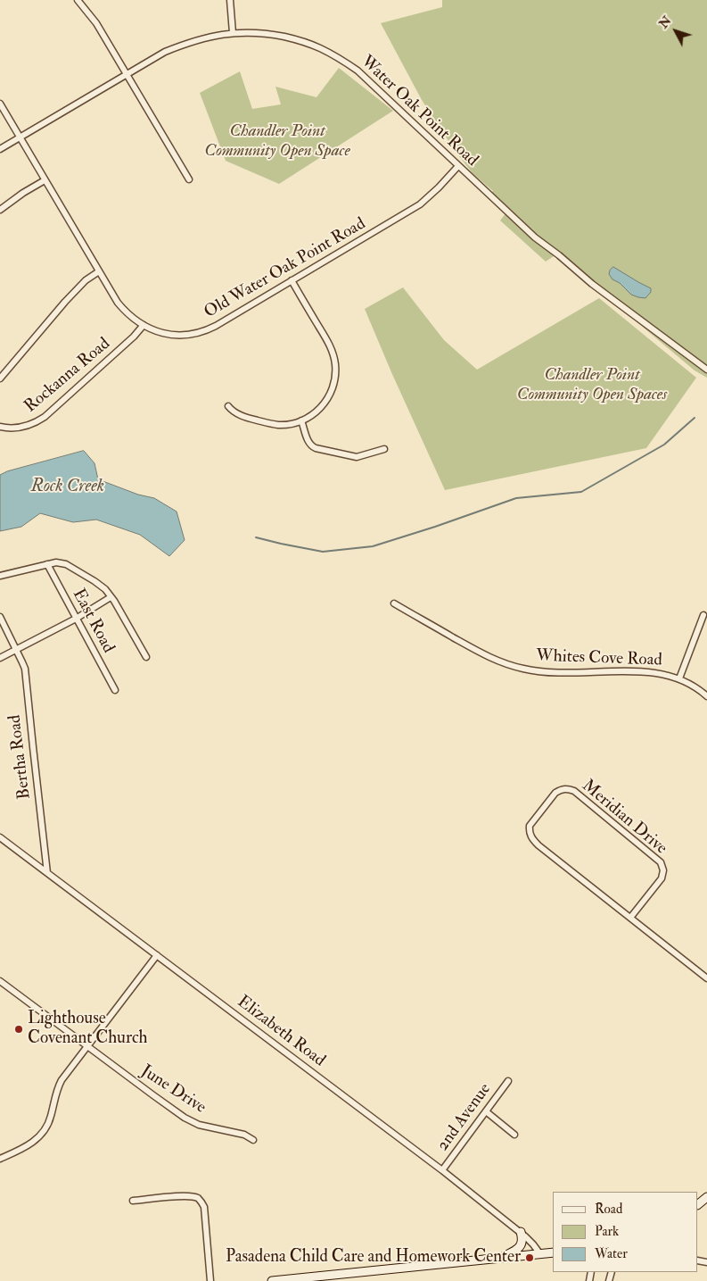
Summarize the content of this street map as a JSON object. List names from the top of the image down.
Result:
{
  "streets": {
    "street": [
      "Water Oak Point Road",
      "Old Water Oak Point Road",
      "Rockanna Road",
      "East Road",
      "Whites Cove Road",
      "Bertha Road",
      "Meridian Drive",
      "Elizabeth Road",
      "June Drive",
      "2nd Avenue"
    ]
  },
  "crossings": [
    ["Water Oak Point Road", "Old Water Oak Point Road"],
    ["Old Water Oak Point Road", "Rockanna Road"],
    ["Bertha Road", "Elizabeth Road"],
    ["Elizabeth Road", "2nd Avenue"]
  ],
  "water": ["Rock Creek"],
  "parks": ["Chandler Point Community Open Space", "Chandler Point Community Open Spaces"],
  "places": ["Lighthouse Covenant Church", "Pasadena Child Care and Homework Center"],
  "legend": ["Road", "Park", "Water"],
  "north": "top left"
}
